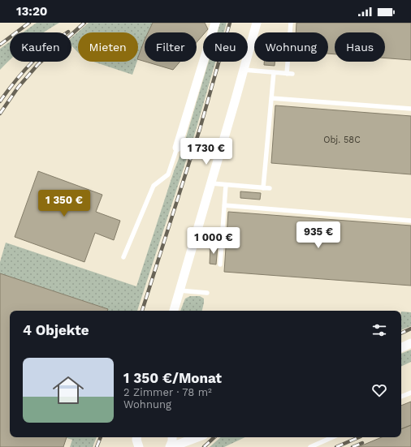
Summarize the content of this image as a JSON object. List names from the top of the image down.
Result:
{
  "house_numbers": ["Obj. 58C"],
  "page": {
    "status": "13:20",
    "chip": [
      "Kaufen",
      "Mieten",
      "Filter",
      "Neu",
      "Wohnung",
      "Haus"
    ],
    "price": [
      "1 730 €",
      "1 350 €",
      "935 €",
      "1 000 €"
    ],
    "heading": "4 Objekte",
    "list": [
      {
        "name": "1 350 €/Monat",
        "note": "2 Zimmer · 78 m² · Wohnung"
      }
    ]
  }
}
